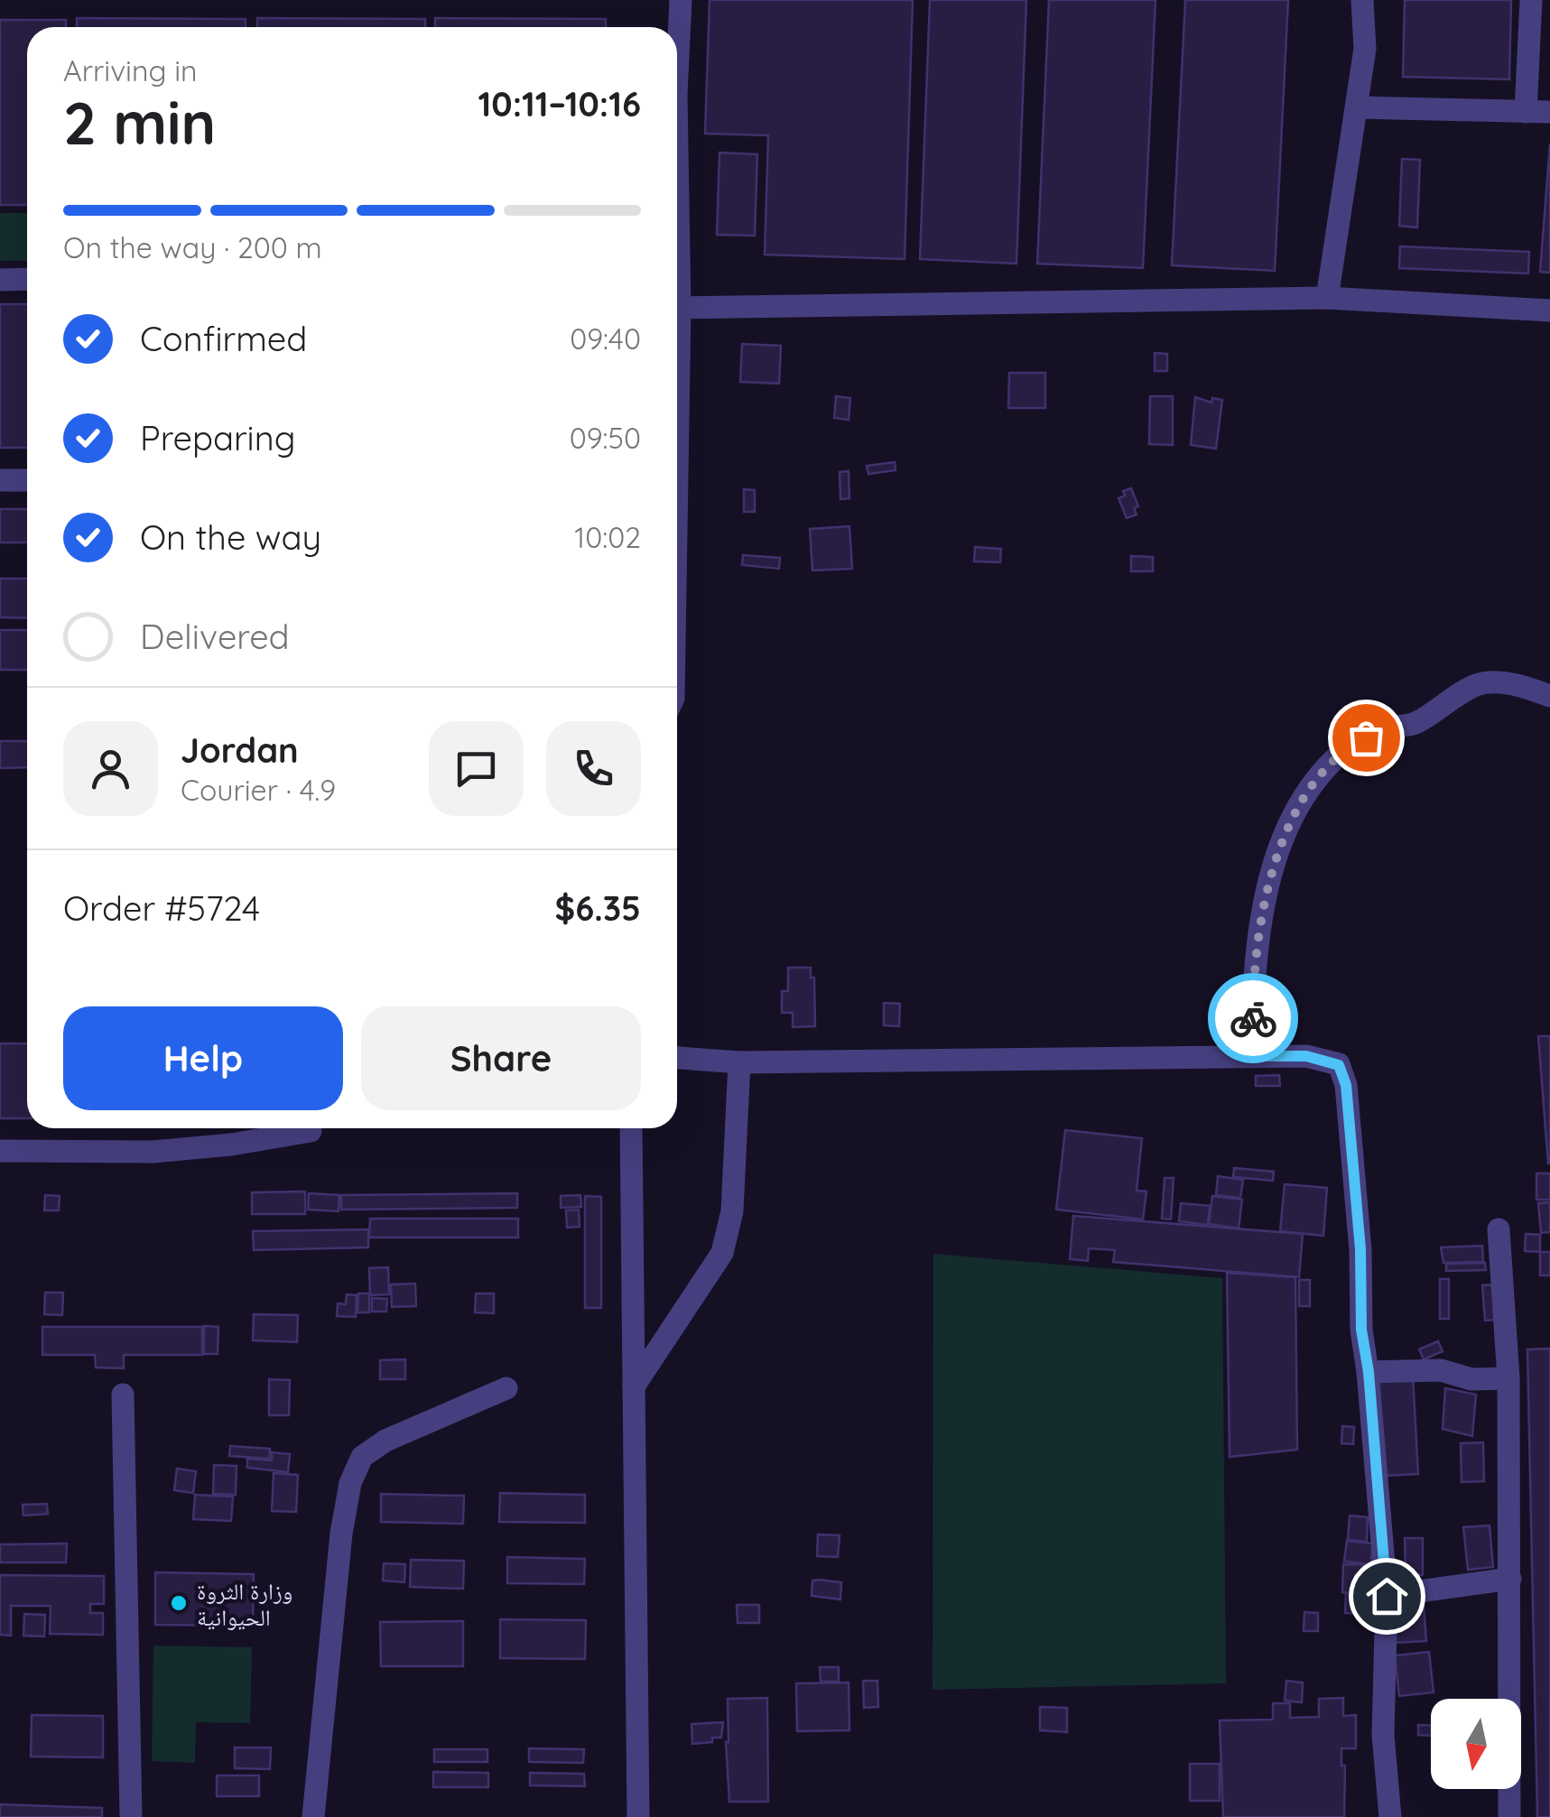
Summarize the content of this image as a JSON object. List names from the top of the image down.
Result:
{
  "places": ["وزارة الثروة الحيوانية"],
  "north": "bottom",
  "page": {
    "heading": ["2 min", "Arriving in", "10:11–10:16"],
    "panel": [
      "Jordan",
      "Courier · 4.9",
      "Order #5724",
      "$6.35"
    ],
    "bar": "On the way · 200 m",
    "list": [
      ["Confirmed", "09:40"],
      ["Preparing", "09:50"],
      ["On the way", "10:02"],
      "Delivered"
    ],
    "buttons": ["Help", "Share"]
  }
}
